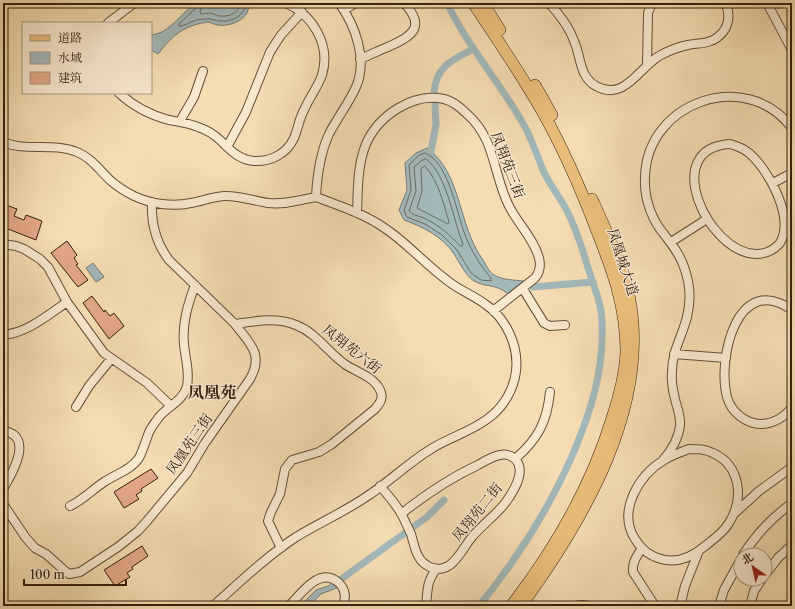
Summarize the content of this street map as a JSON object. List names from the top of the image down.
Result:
{
  "streets": {
    "main road": ["凤凰城大道"],
    "street": [
      "凤翔苑三街",
      "凤翔苑六街",
      "凤凰苑三街",
      "凤翔苑二街"
    ]
  },
  "crossings": [
    ["凤翔苑六街", "凤凰苑三街"]
  ],
  "districts": ["凤凰苑"],
  "legend": ["道路", "水域", "建筑"],
  "scale_bar": "100 m",
  "north": "top left"
}
